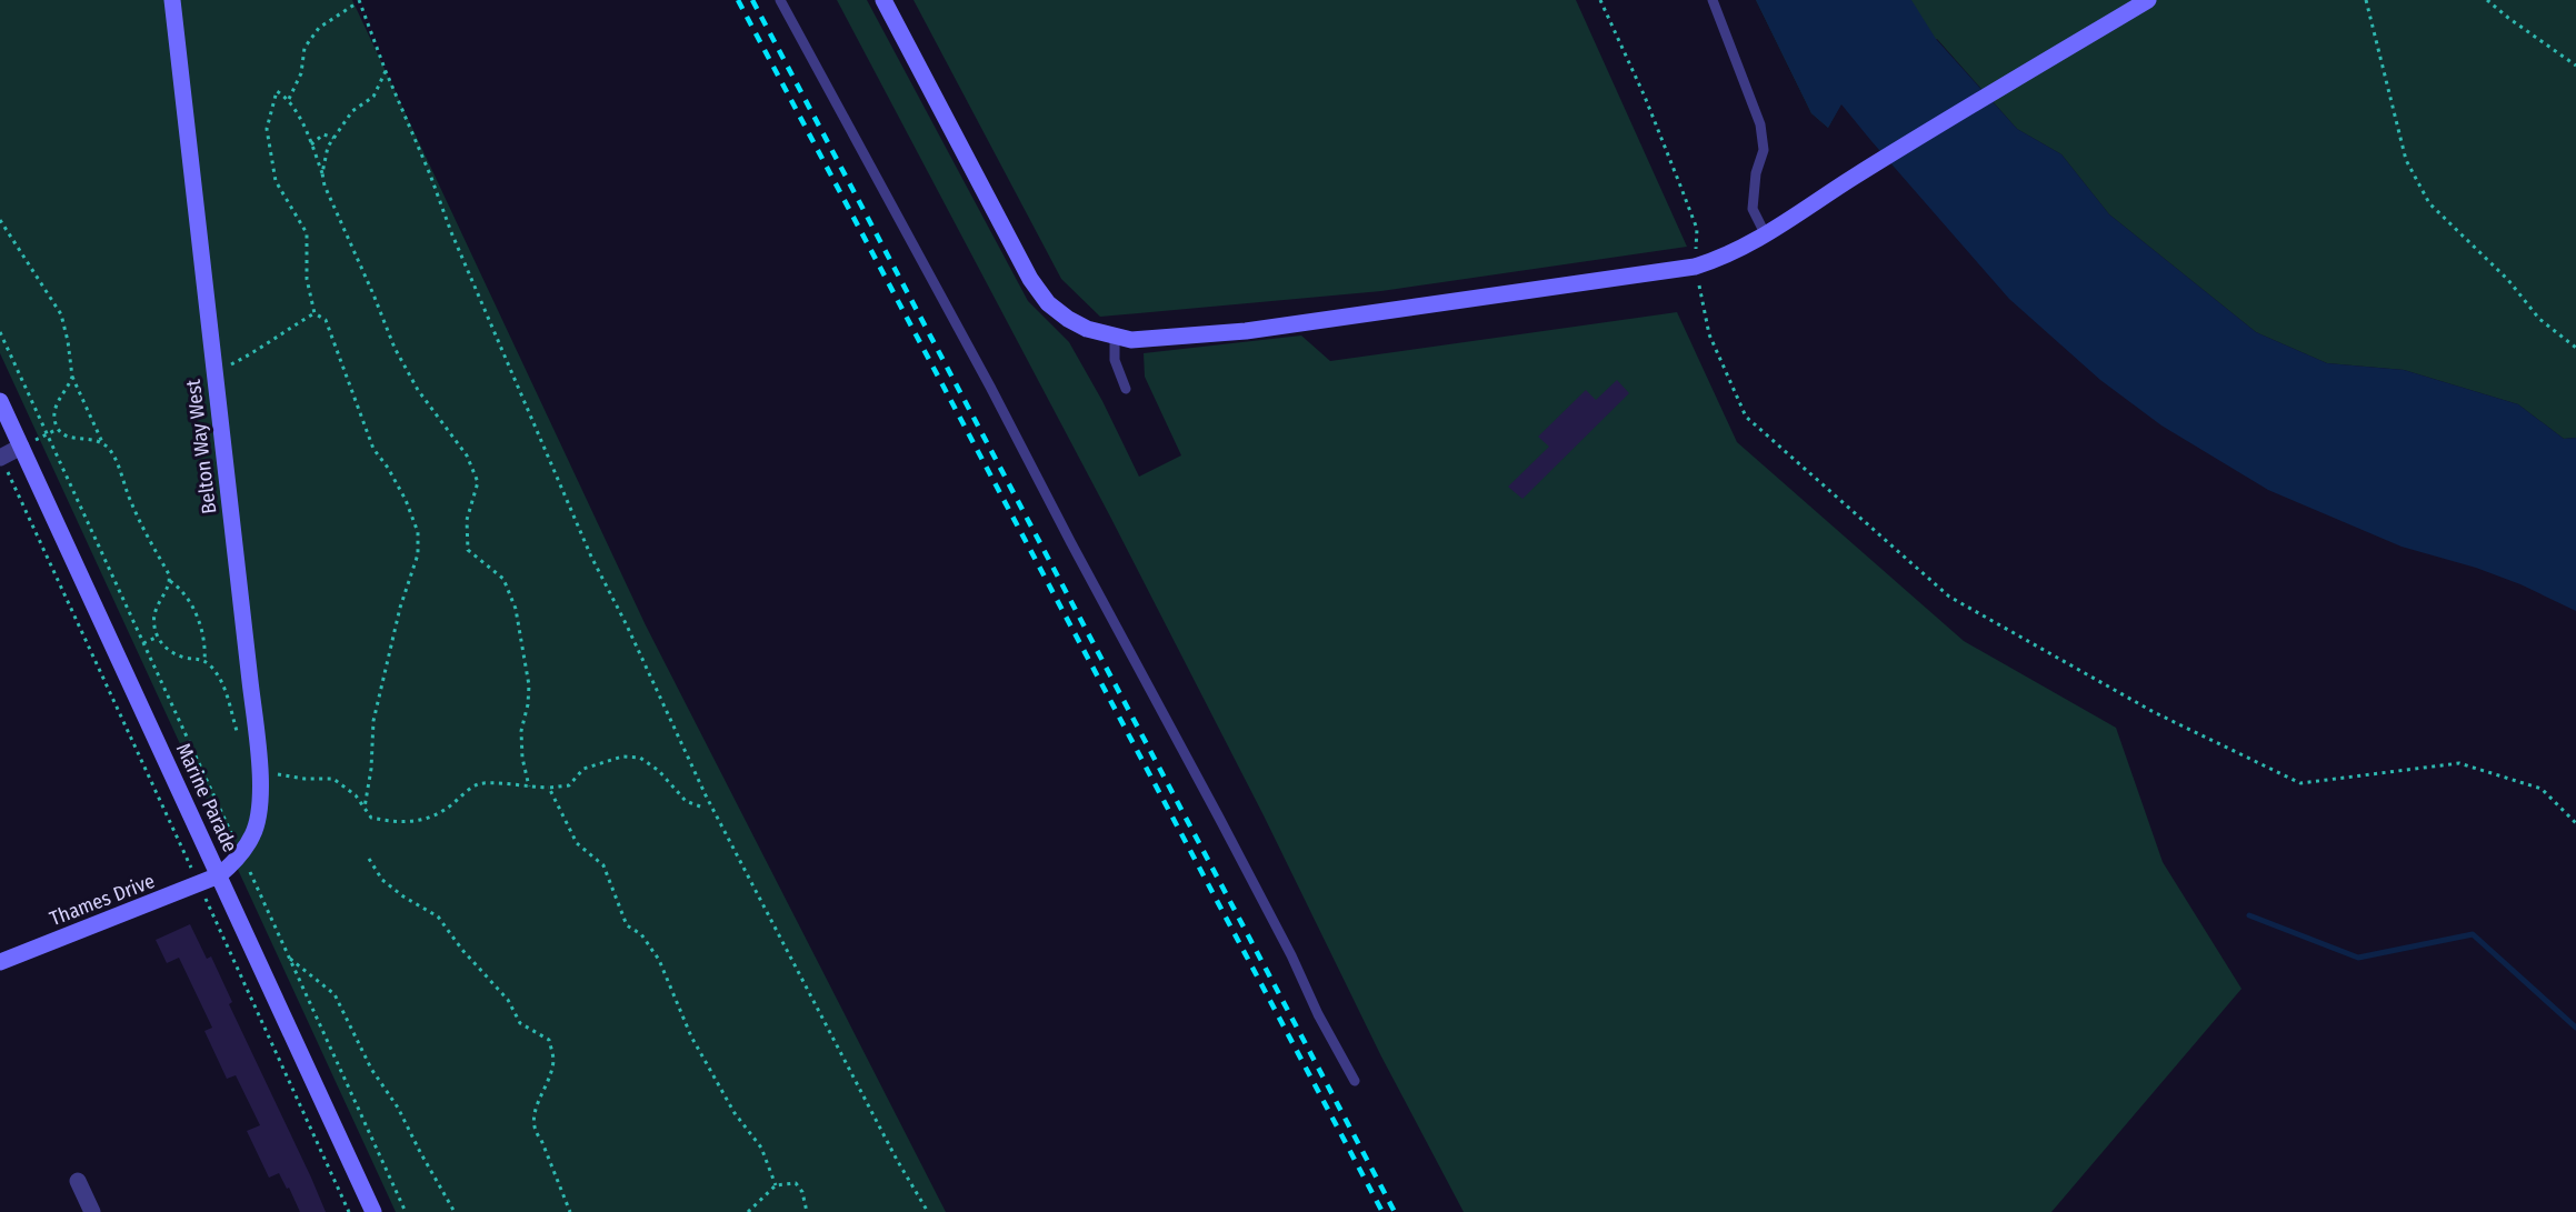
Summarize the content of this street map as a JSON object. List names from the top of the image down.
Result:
{
  "streets": {
    "street": ["Belton Way West", "Marine Parade", "Thames Drive"]
  },
  "crossings": [
    ["Belton Way West", "Marine Parade"],
    ["Belton Way West", "Thames Drive"],
    ["Marine Parade", "Thames Drive"]
  ]
}
